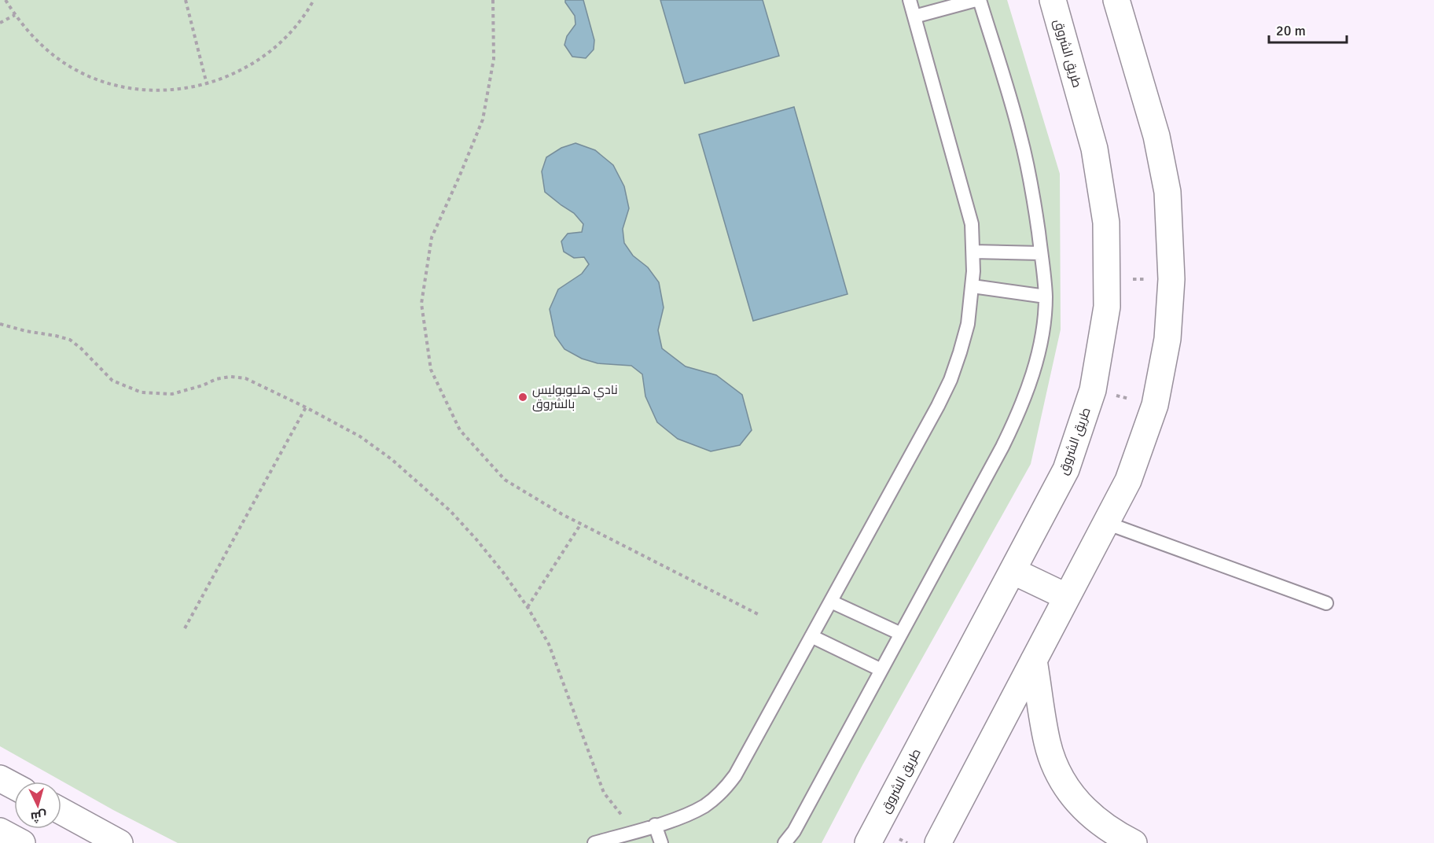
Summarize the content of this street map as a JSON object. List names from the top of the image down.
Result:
{
  "streets": {
    "street": ["طريق الشروق"]
  },
  "places": ["نادي هليوبوليس بالشروق"],
  "scale_bar": "20 m",
  "north": "bottom"
}
